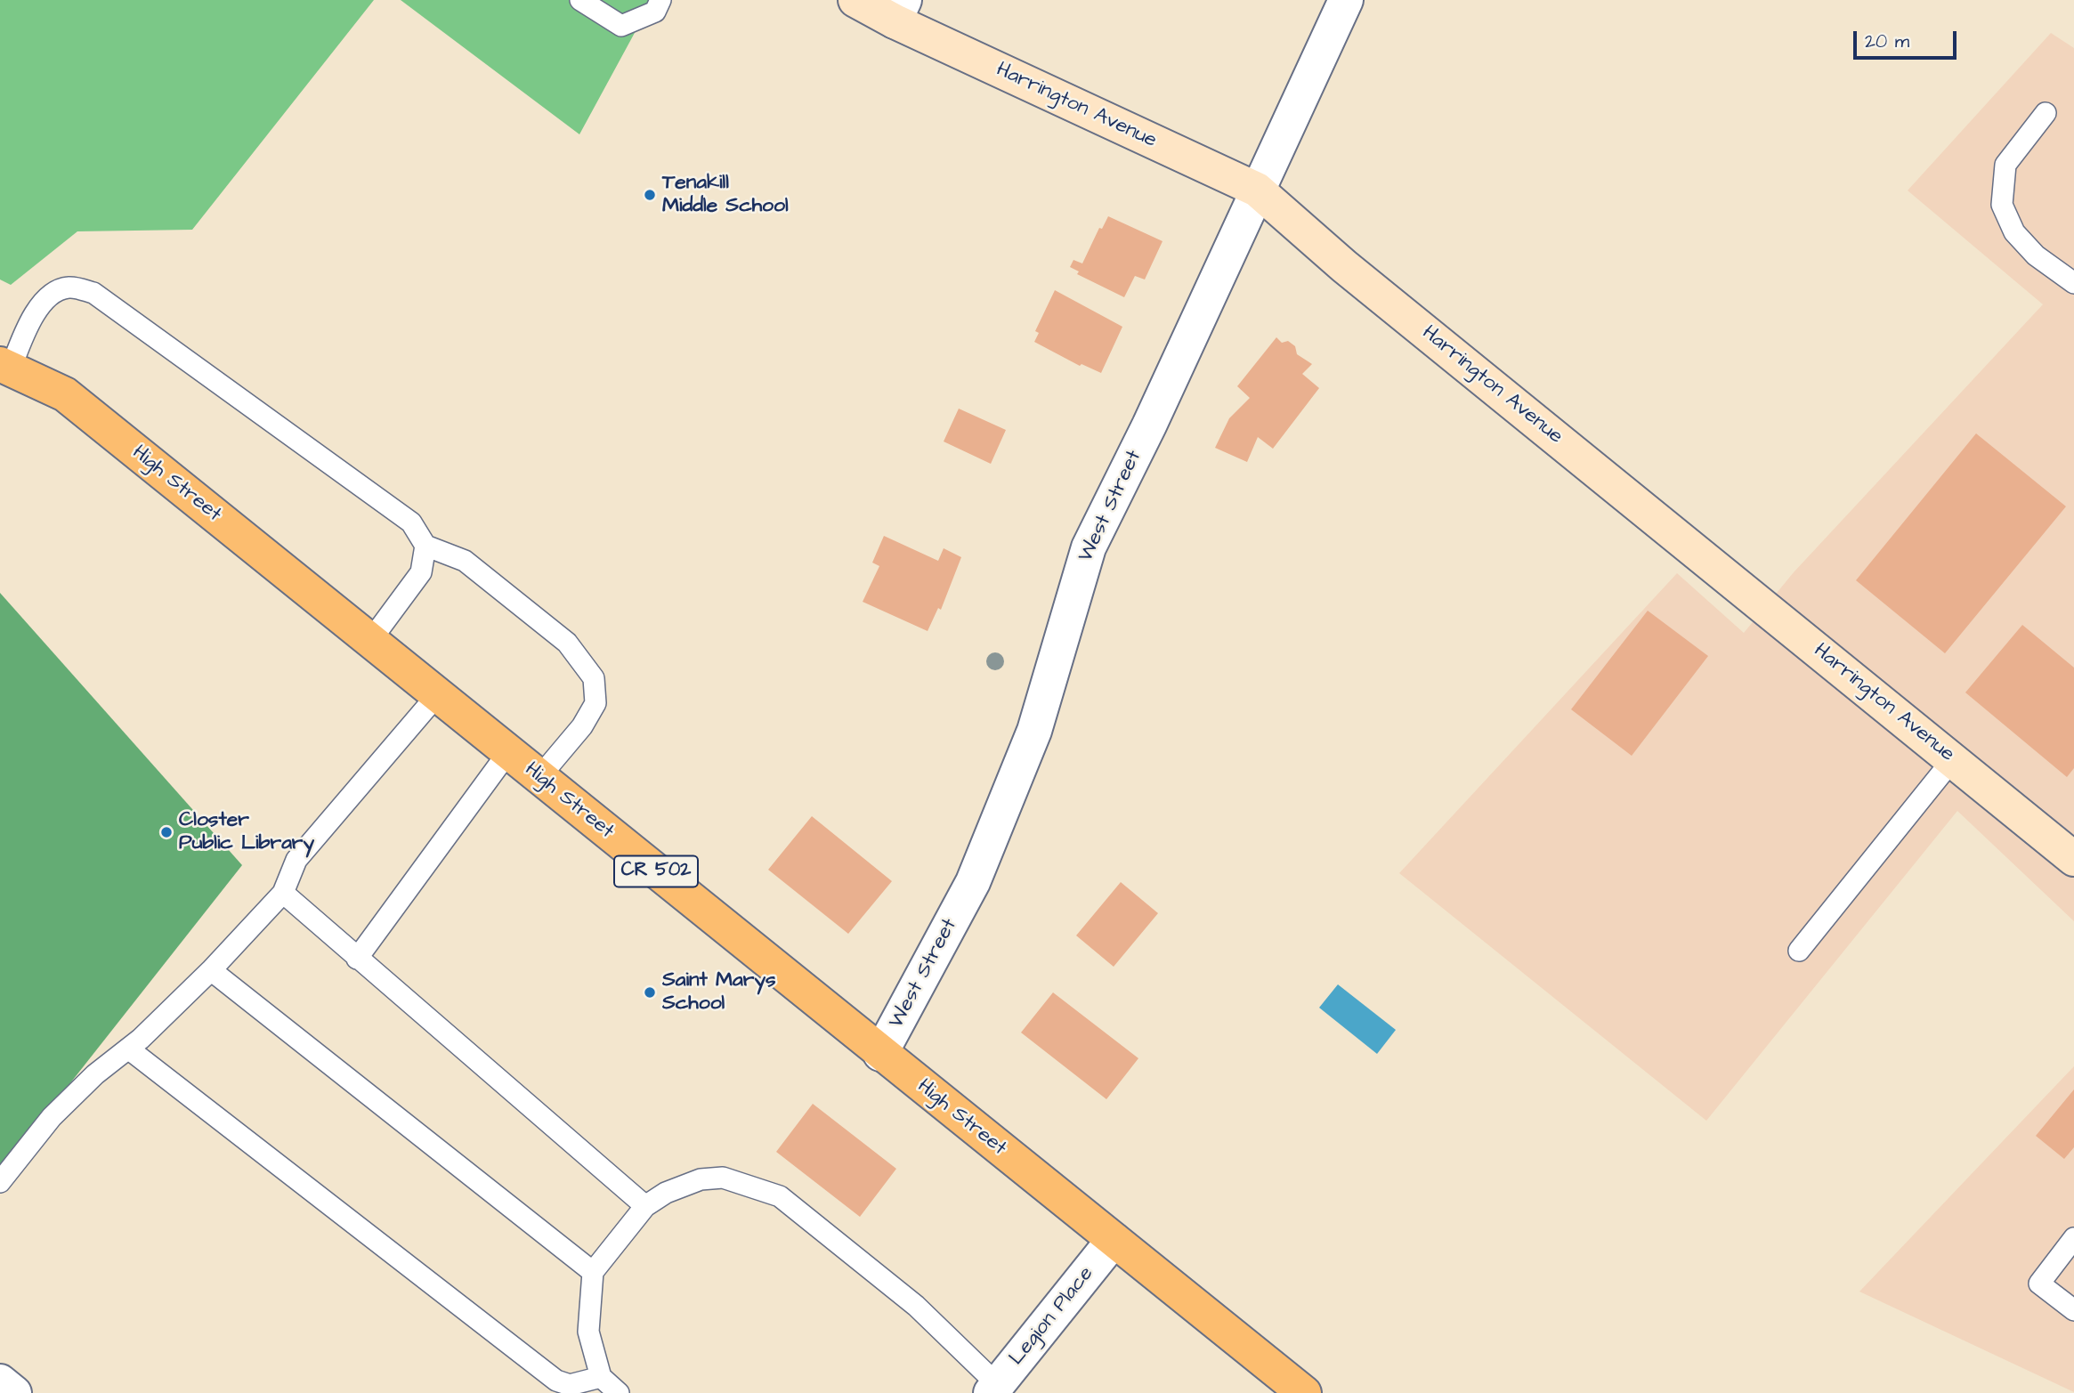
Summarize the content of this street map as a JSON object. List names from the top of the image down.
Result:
{
  "streets": {
    "main road": ["High Street", "CR 502"],
    "street": ["Harrington Avenue", "West Street", "Legion Place"]
  },
  "crossings": [
    ["Harrington Avenue", "West Street"],
    ["High Street", "West Street"],
    ["High Street", "Legion Place"]
  ],
  "places": ["Tenakill Middle School", "Closter Public Library", "Saint Marys School"],
  "scale_bar": "20 m"
}
